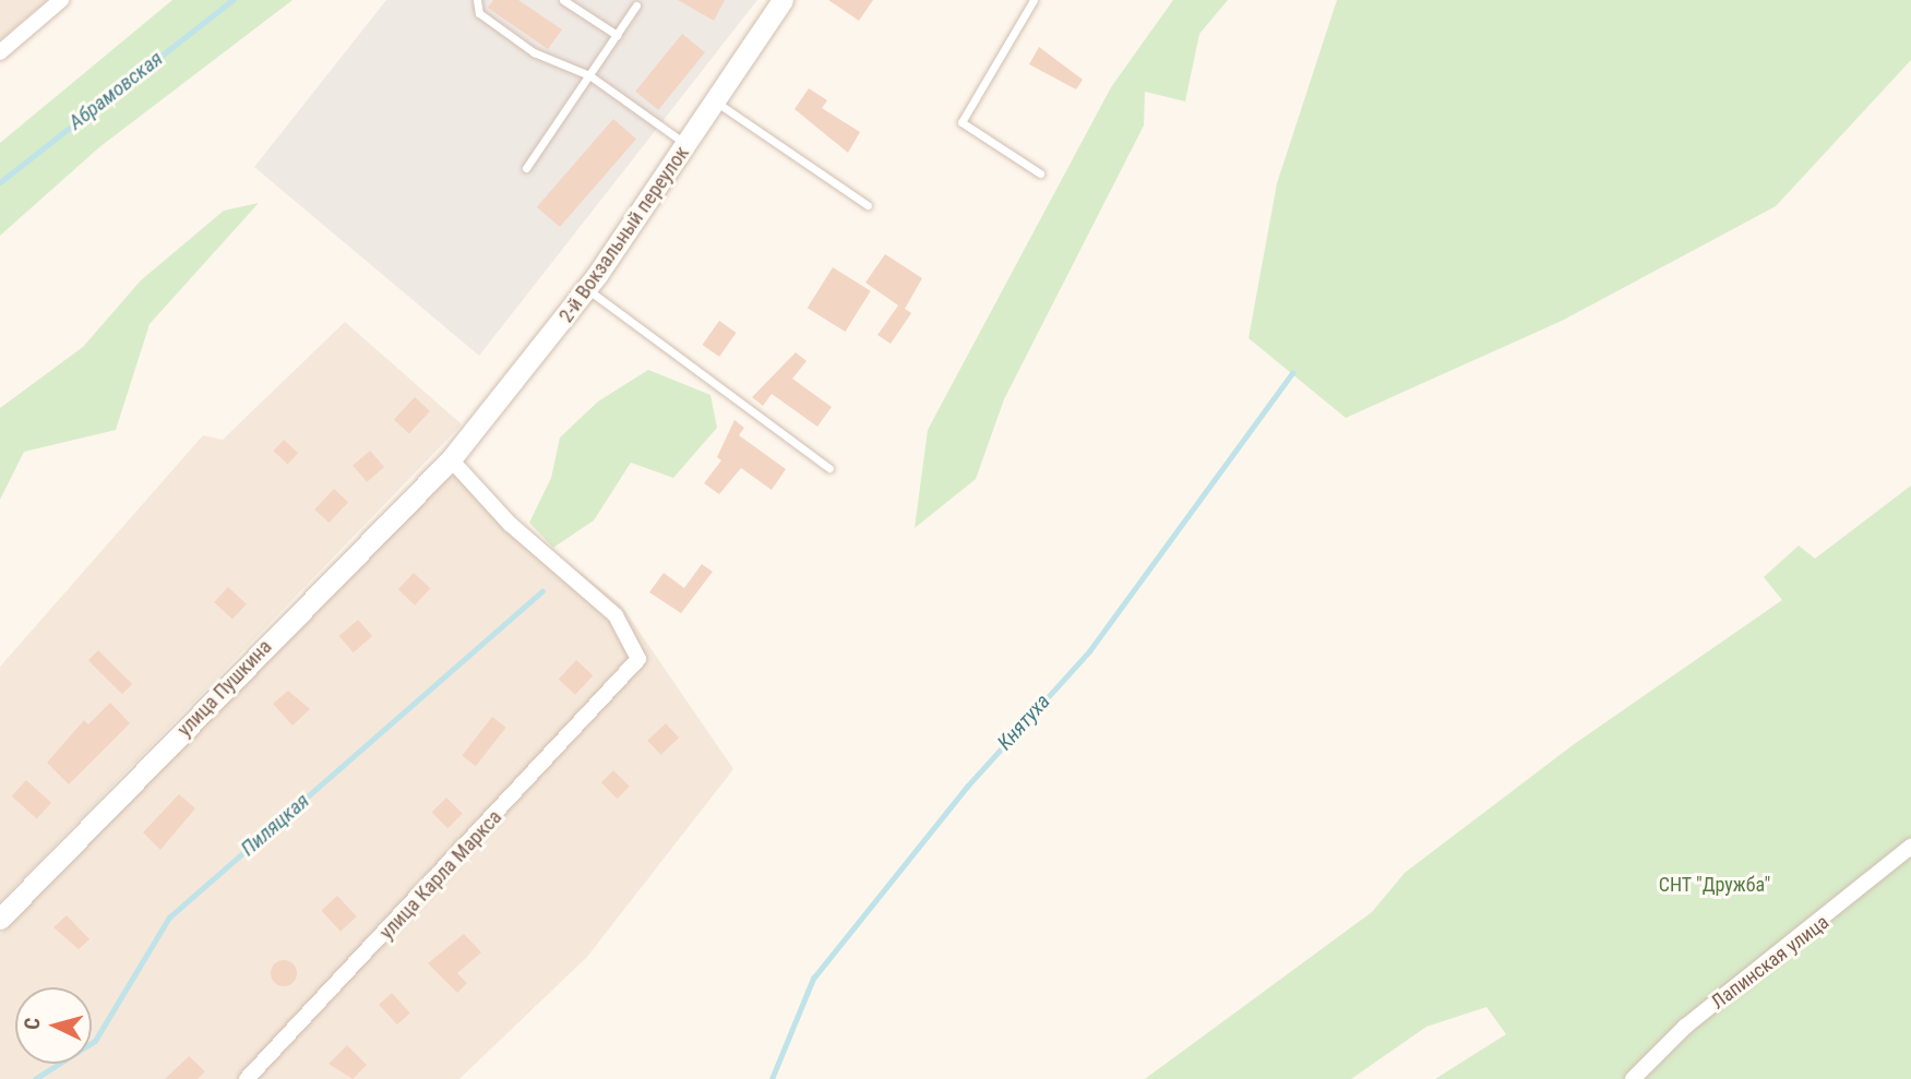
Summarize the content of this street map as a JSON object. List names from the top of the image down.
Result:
{
  "streets": {
    "street": [
      "2-й Вокзальный переулок",
      "улица Пушкина",
      "улица Карла Маркса",
      "Лапинская улица"
    ]
  },
  "crossings": [
    ["2-й Вокзальный переулок", "улица Пушкина"],
    ["2-й Вокзальный переулок", "улица Карла Маркса"],
    ["улица Пушкина", "улица Карла Маркса"]
  ],
  "water": ["Абрамовская", "Княтуха", "Пиляцкая"],
  "parks": ["СНТ \"Дружба\""],
  "north": "left"
}
